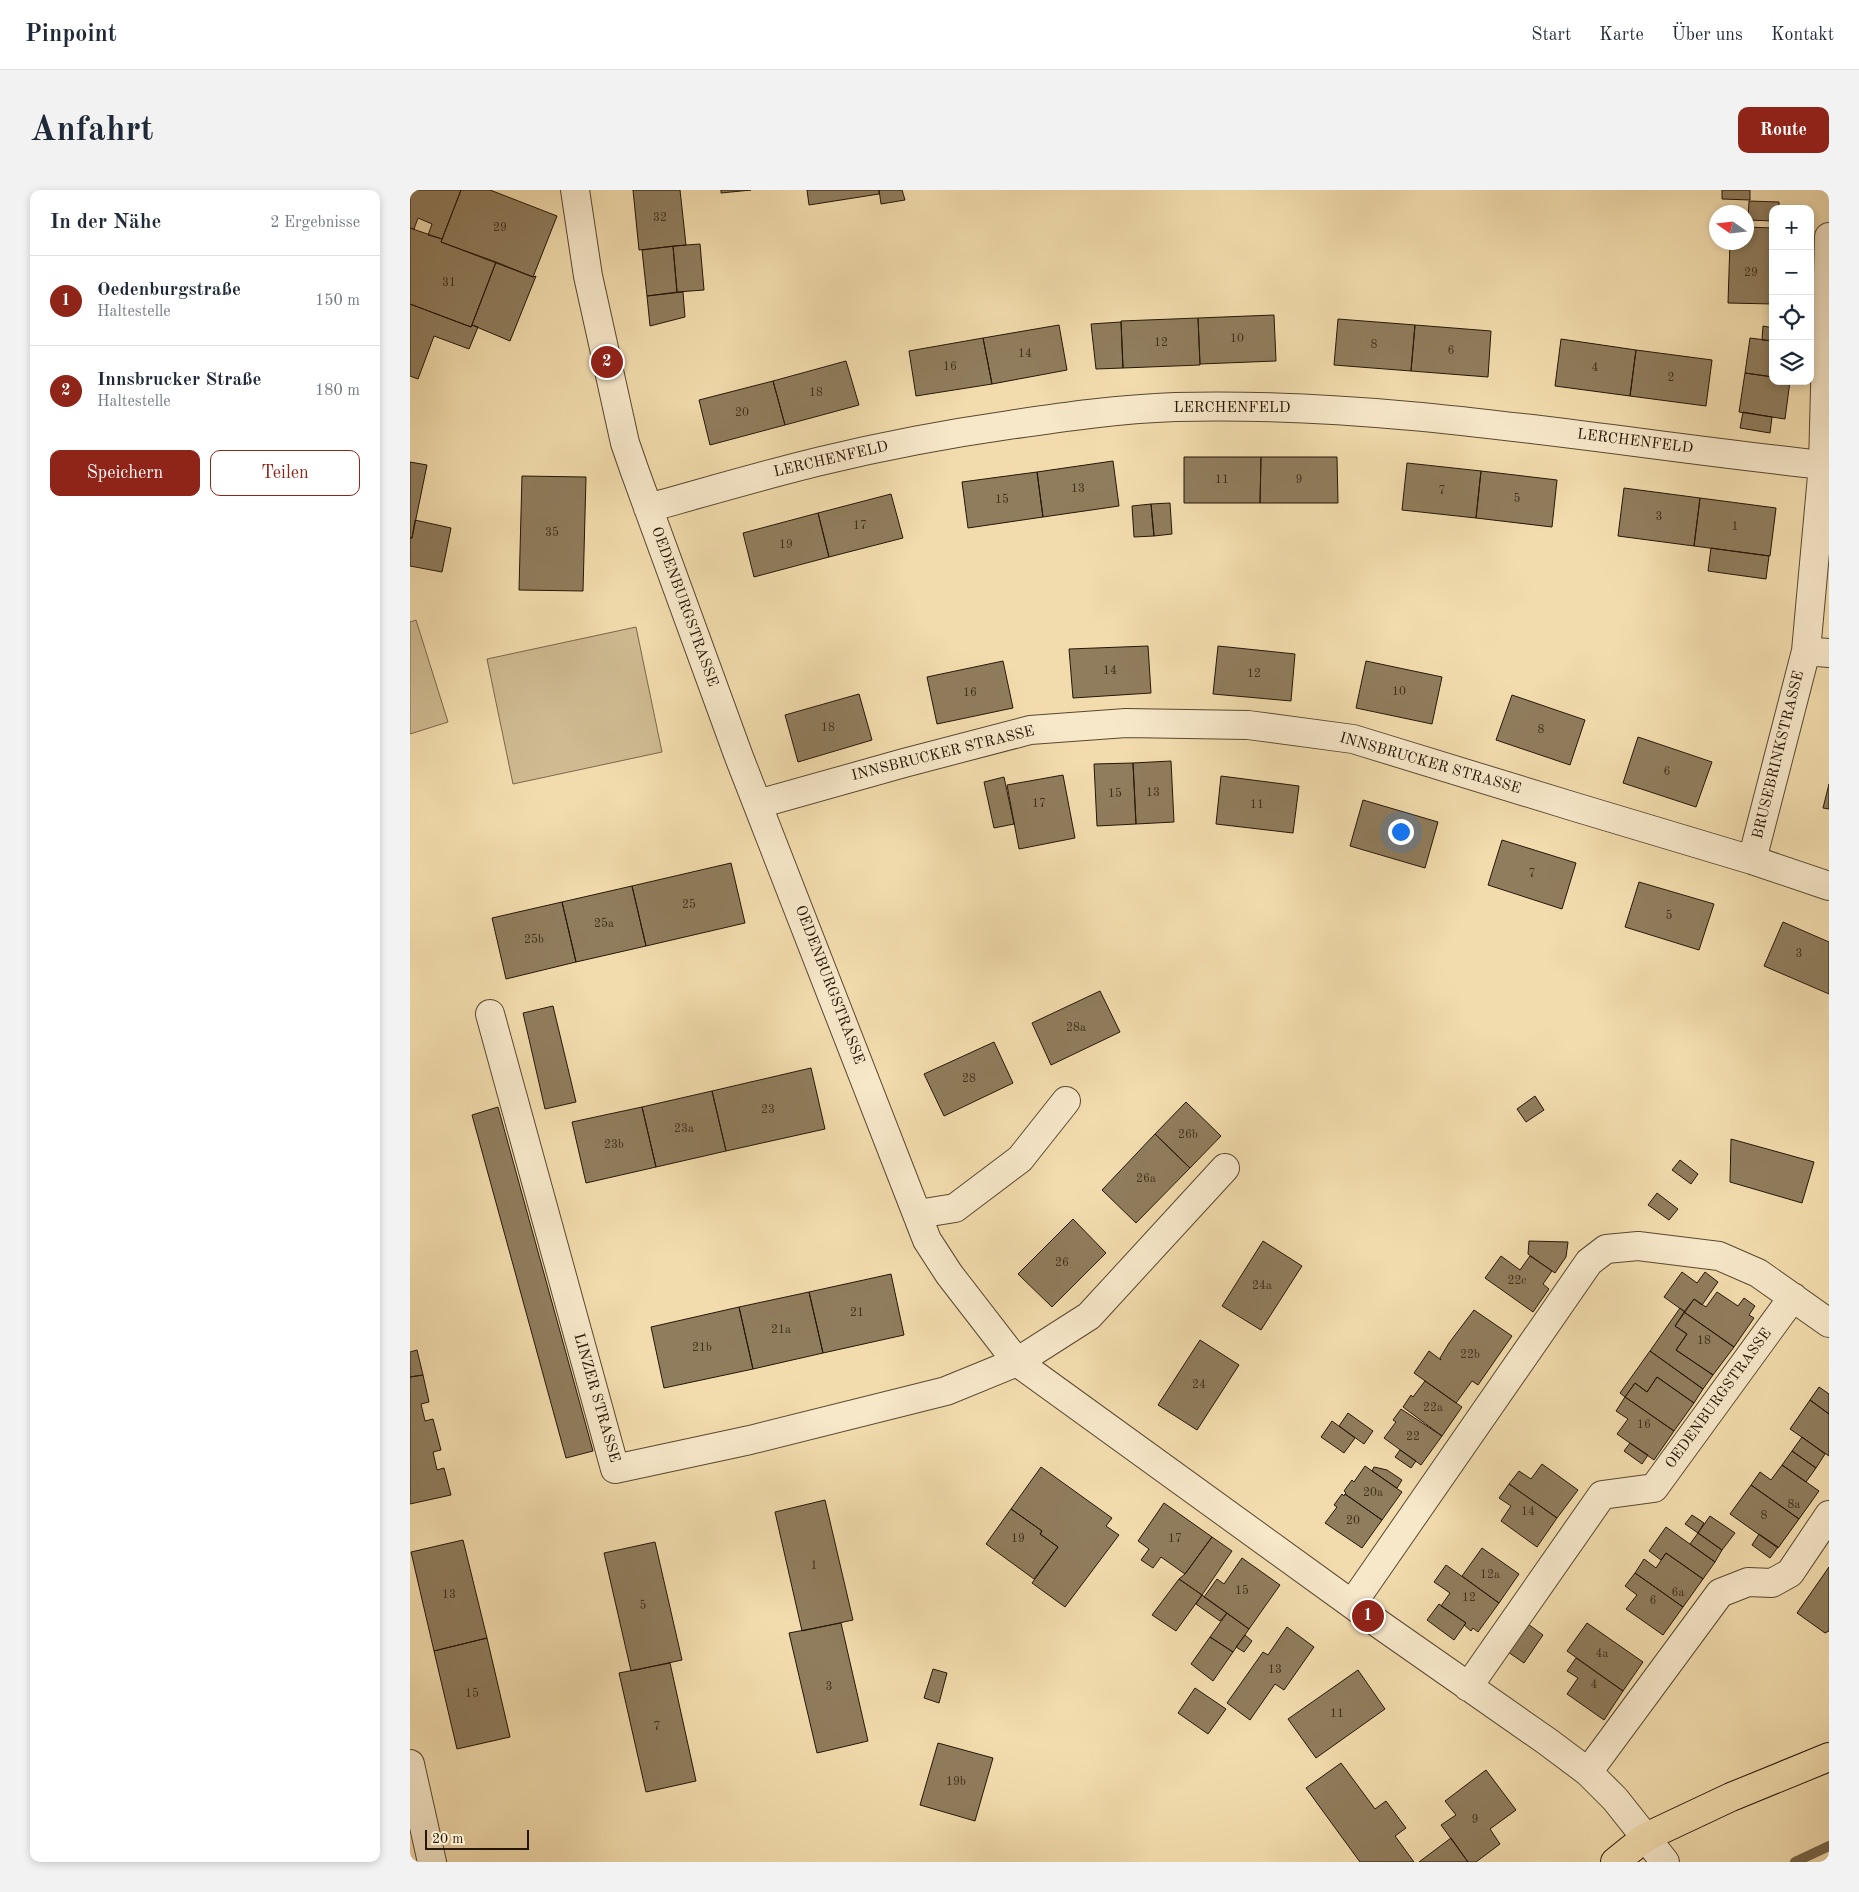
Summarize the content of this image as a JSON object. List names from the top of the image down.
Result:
{
  "streets": {
    "street": [
      "LERCHENFELD",
      "OEDENBURGSTRASSE",
      "INNSBRUCKER STRASSE",
      "BRUSEBRINKSTRASSE",
      "LINZER STRASSE"
    ]
  },
  "crossings": [
    ["LERCHENFELD", "OEDENBURGSTRASSE"],
    ["LERCHENFELD", "BRUSEBRINKSTRASSE"],
    ["OEDENBURGSTRASSE", "INNSBRUCKER STRASSE"],
    ["OEDENBURGSTRASSE", "LINZER STRASSE"],
    ["INNSBRUCKER STRASSE", "BRUSEBRINKSTRASSE"]
  ],
  "house_numbers": [
    "32",
    "29",
    "29",
    "31",
    "10",
    "12",
    "8",
    "6",
    "14",
    "16",
    "4",
    "2",
    "18",
    "20",
    "11",
    "9",
    "13",
    "7",
    "5",
    "15",
    "3",
    "17",
    "1",
    "35",
    "19",
    "14",
    "12",
    "10",
    "16",
    "18",
    "8",
    "6",
    "13",
    "15",
    "17",
    "11",
    "7",
    "25",
    "5",
    "25a",
    "25b",
    "3",
    "28a",
    "28",
    "23",
    "23a",
    "26b",
    "23b",
    "26a",
    "26",
    "22c",
    "24a",
    "21",
    "21a",
    "18",
    "21b",
    "22b",
    "24",
    "22a",
    "16",
    "22",
    "20a",
    "8a",
    "14",
    "8",
    "20",
    "19",
    "17",
    "1",
    "12a",
    "15",
    "6a",
    "13",
    "12",
    "6",
    "5",
    "4a",
    "13",
    "4",
    "3",
    "15",
    "11",
    "7",
    "19b",
    "9"
  ],
  "scale_bar": "20 m",
  "north": "left",
  "page": {
    "header": "Pinpoint",
    "nav": [
      "Start",
      "Karte",
      "Über uns",
      "Kontakt"
    ],
    "buttons": [
      "Route",
      ["Speichern", "Teilen"]
    ],
    "title": "Anfahrt",
    "heading": ["In der Nähe", "2 Ergebnisse"],
    "map_buttons": ["+", "−"],
    "list": [
      {
        "mark": "1",
        "name": "Oedenburgstraße",
        "note": "Haltestelle",
        "value": "150 m"
      },
      {
        "mark": "2",
        "name": "Innsbrucker Straße",
        "note": "Haltestelle",
        "value": "180 m"
      }
    ],
    "pins": ["2", "1"],
    "scale": "20 m"
  }
}
